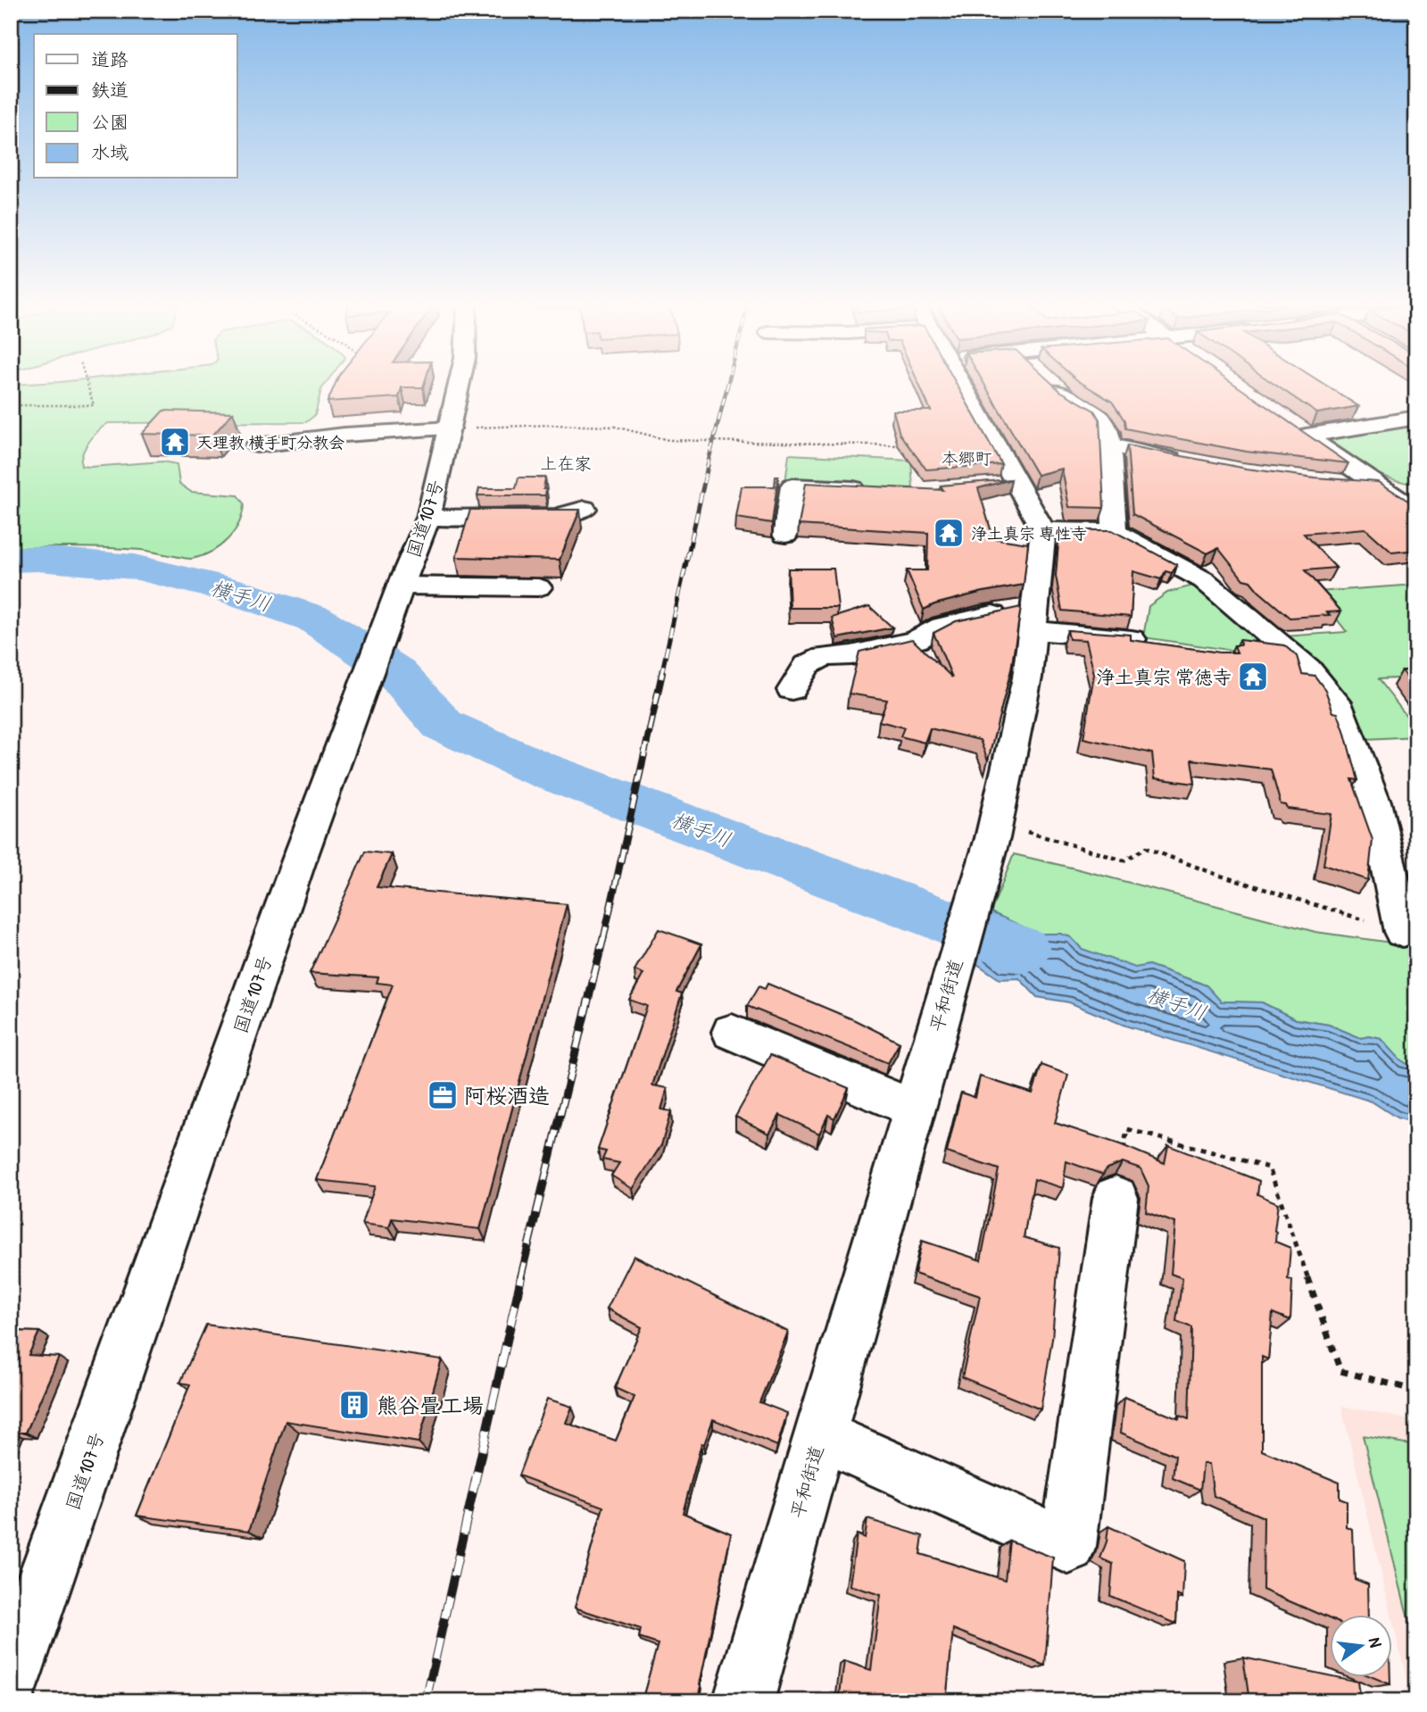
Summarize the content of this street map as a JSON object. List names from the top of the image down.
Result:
{
  "streets": {
    "main road": ["国道107号", "平和街道"]
  },
  "districts": ["本郷町", "上在家"],
  "water": ["横手川"],
  "places": {
    "temple": ["天理教 横手町分教会", "浄土真宗 専性寺", "浄土真宗 常徳寺"],
    "office": ["阿桜酒造"],
    "building": ["熊谷畳工場"]
  },
  "legend": [
    "道路",
    "鉄道",
    "公園",
    "水域"
  ],
  "north": "right"
}
